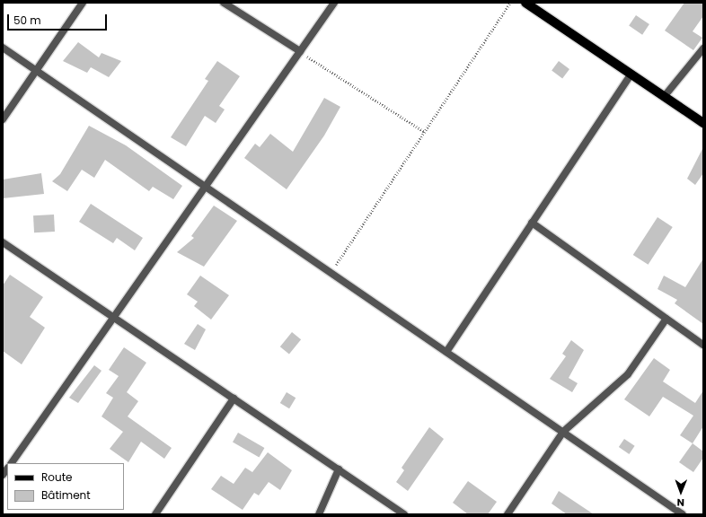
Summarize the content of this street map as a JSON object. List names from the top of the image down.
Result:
{
  "legend": ["Route", "Bâtiment"],
  "scale_bar": "50 m",
  "north": "bottom"
}
